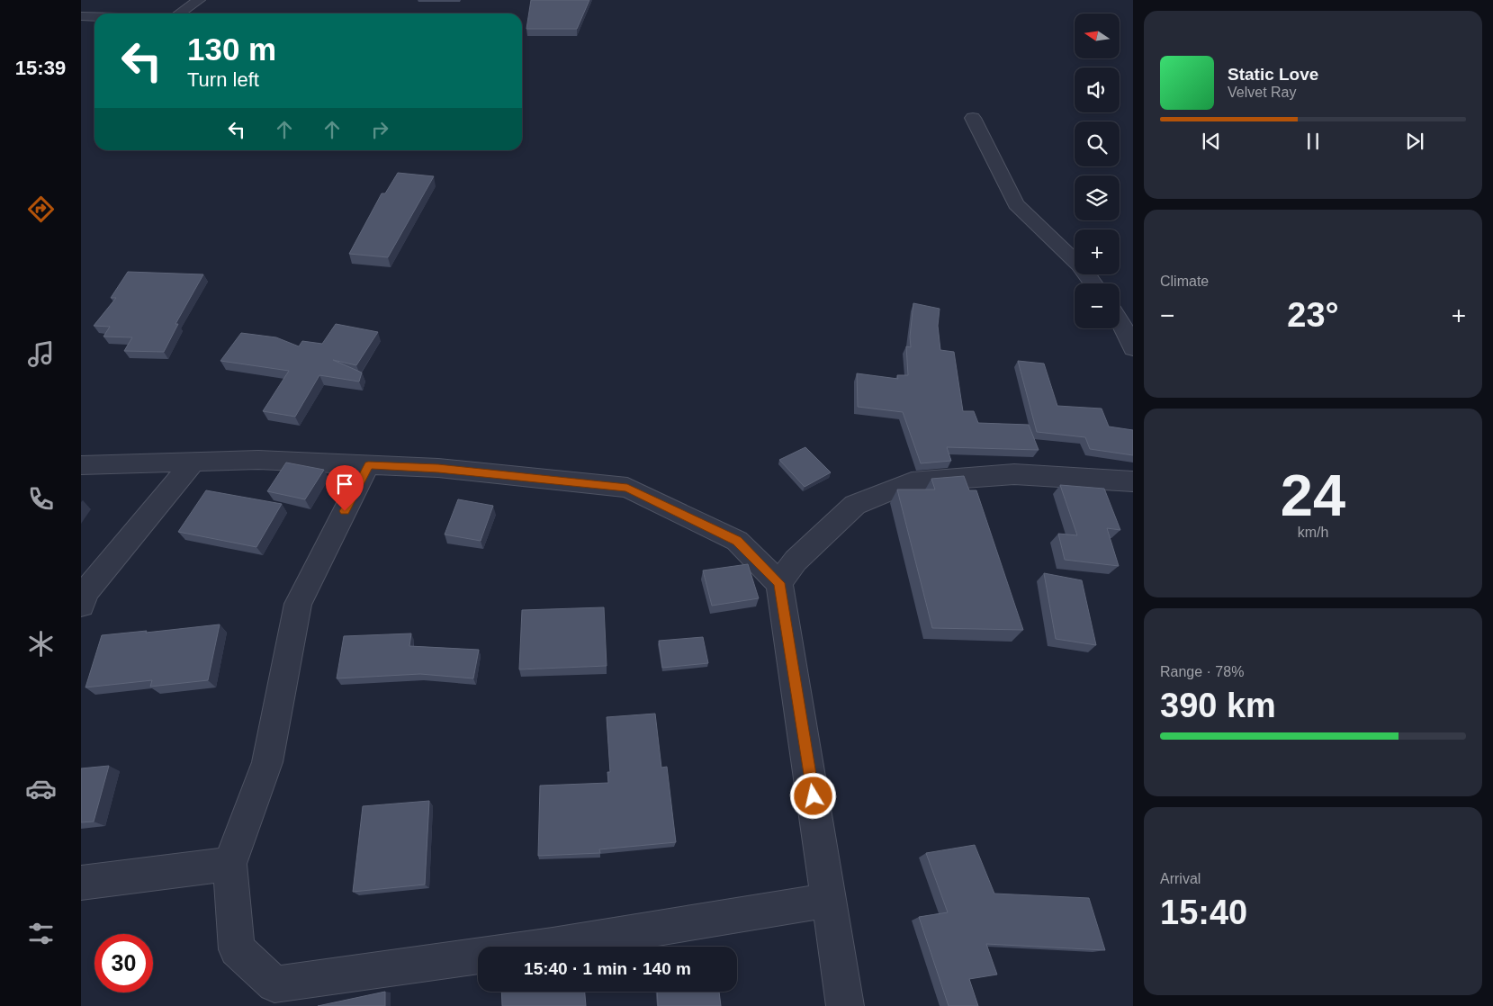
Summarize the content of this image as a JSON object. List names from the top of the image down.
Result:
{
  "north": "left",
  "page": {
    "tabs": "15:39",
    "map_buttons": ["+", "−"],
    "turn": ["130 m", "Turn left"],
    "song": ["Static Love", "Velvet Ray"],
    "tile": [
      "Climate",
      ["24", "km/h"],
      ["Range · 78%", "390 km"],
      ["Arrival", "15:40"]
    ],
    "heat": ["−", "23°", "+"],
    "limit": "30",
    "trip": "15:40 · 1 min · 140 m"
  }
}
